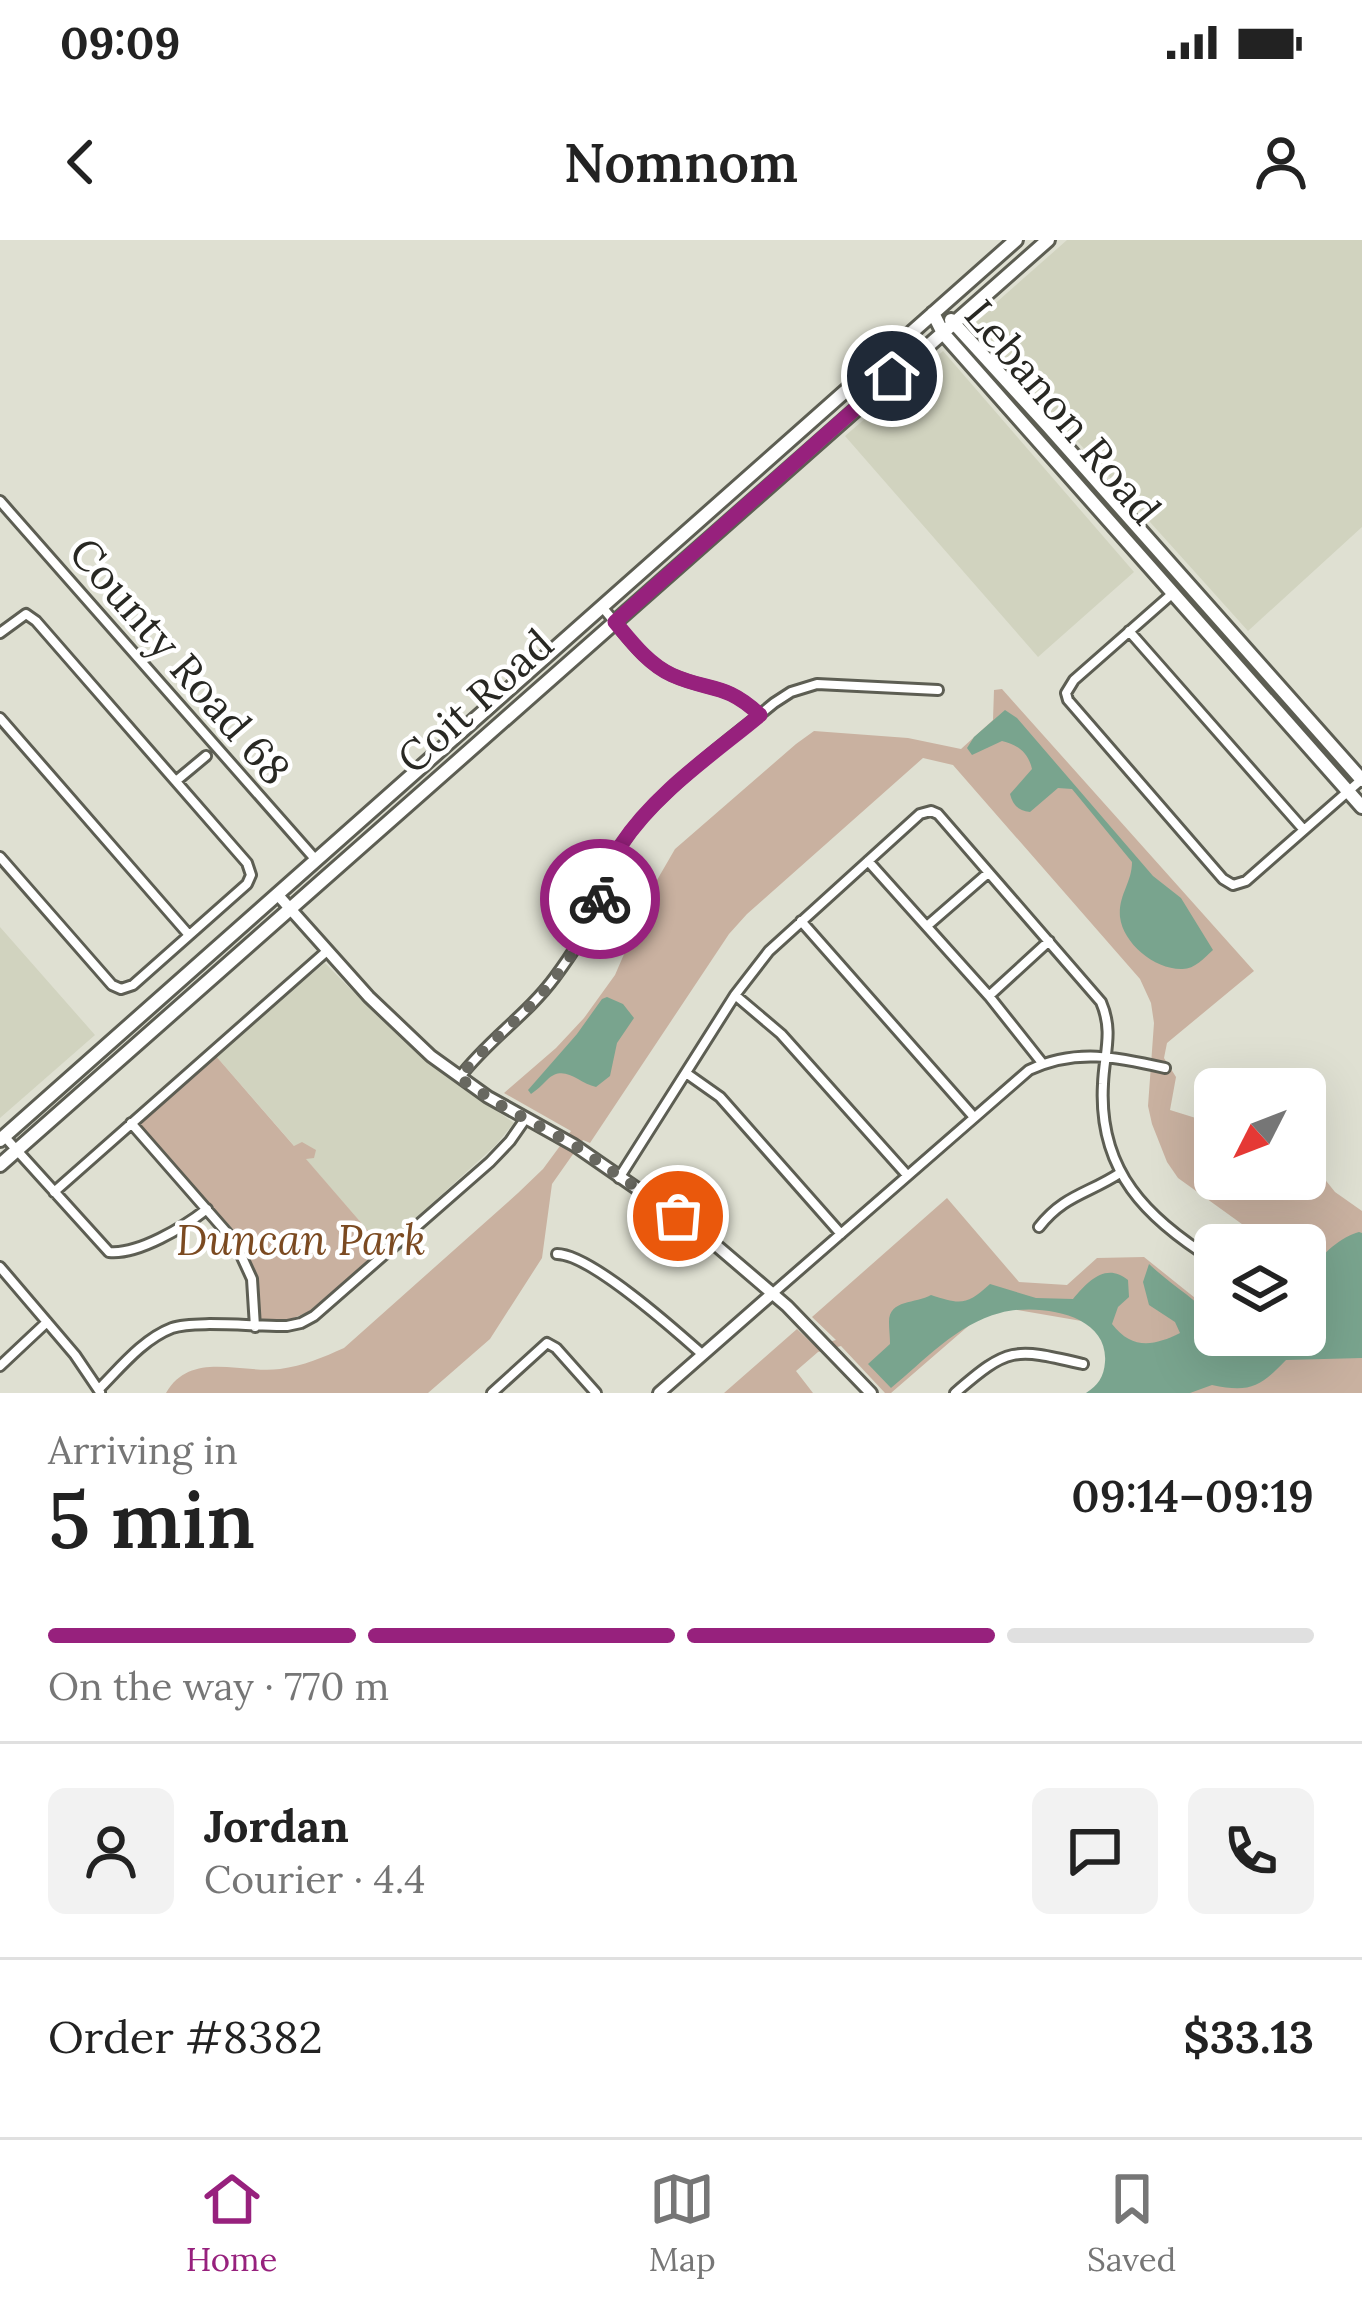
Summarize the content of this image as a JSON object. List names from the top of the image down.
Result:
{
  "streets": {
    "main road": ["Lebanon Road", "Coit Road"],
    "street": ["County Road 68"]
  },
  "crossings": [
    ["Lebanon Road", "Coit Road"],
    ["County Road 68", "Coit Road"]
  ],
  "parks": ["Duncan Park"],
  "north": "bottom left",
  "page": {
    "status": "09:09",
    "header": "Nomnom",
    "heading": ["5 min", "Arriving in", "09:14–09:19"],
    "panel": [
      "Jordan",
      "Courier · 4.4",
      "Order #8382",
      "$33.13"
    ],
    "bar": "On the way · 770 m",
    "tabs": ["Home", "Map", "Saved"]
  }
}
